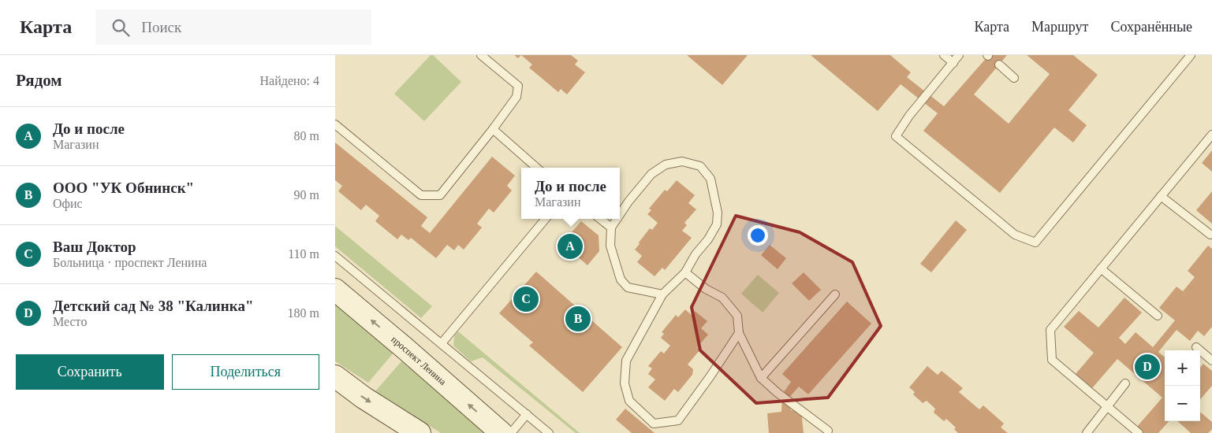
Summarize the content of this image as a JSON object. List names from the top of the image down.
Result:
{
  "streets": {
    "main road": ["проспект Ленина"]
  },
  "page": {
    "header": "Карта",
    "search": "Поиск",
    "nav": ["Карта", "Маршрут", "Сохранённые"],
    "heading": ["Рядом", "Найдено: 4"],
    "list": [
      {
        "mark": "A",
        "name": "До и после",
        "note": "Магазин",
        "value": "80 m"
      },
      {
        "mark": "B",
        "name": "ООО \"УК Обнинск\"",
        "note": "Офис",
        "value": "90 m"
      },
      {
        "mark": "C",
        "name": "Ваш Доктор",
        "note": "Больница · проспект Ленина",
        "value": "110 m"
      },
      {
        "mark": "D",
        "name": "Детский сад № 38 \"Калинка\"",
        "note": "Место",
        "value": "180 m"
      }
    ],
    "popup": ["До и после", "Магазин"],
    "pins": [
      "A",
      "C",
      "B",
      "D"
    ],
    "buttons": ["Сохранить", "Поделиться"],
    "map_buttons": ["+", "−"]
  }
}
